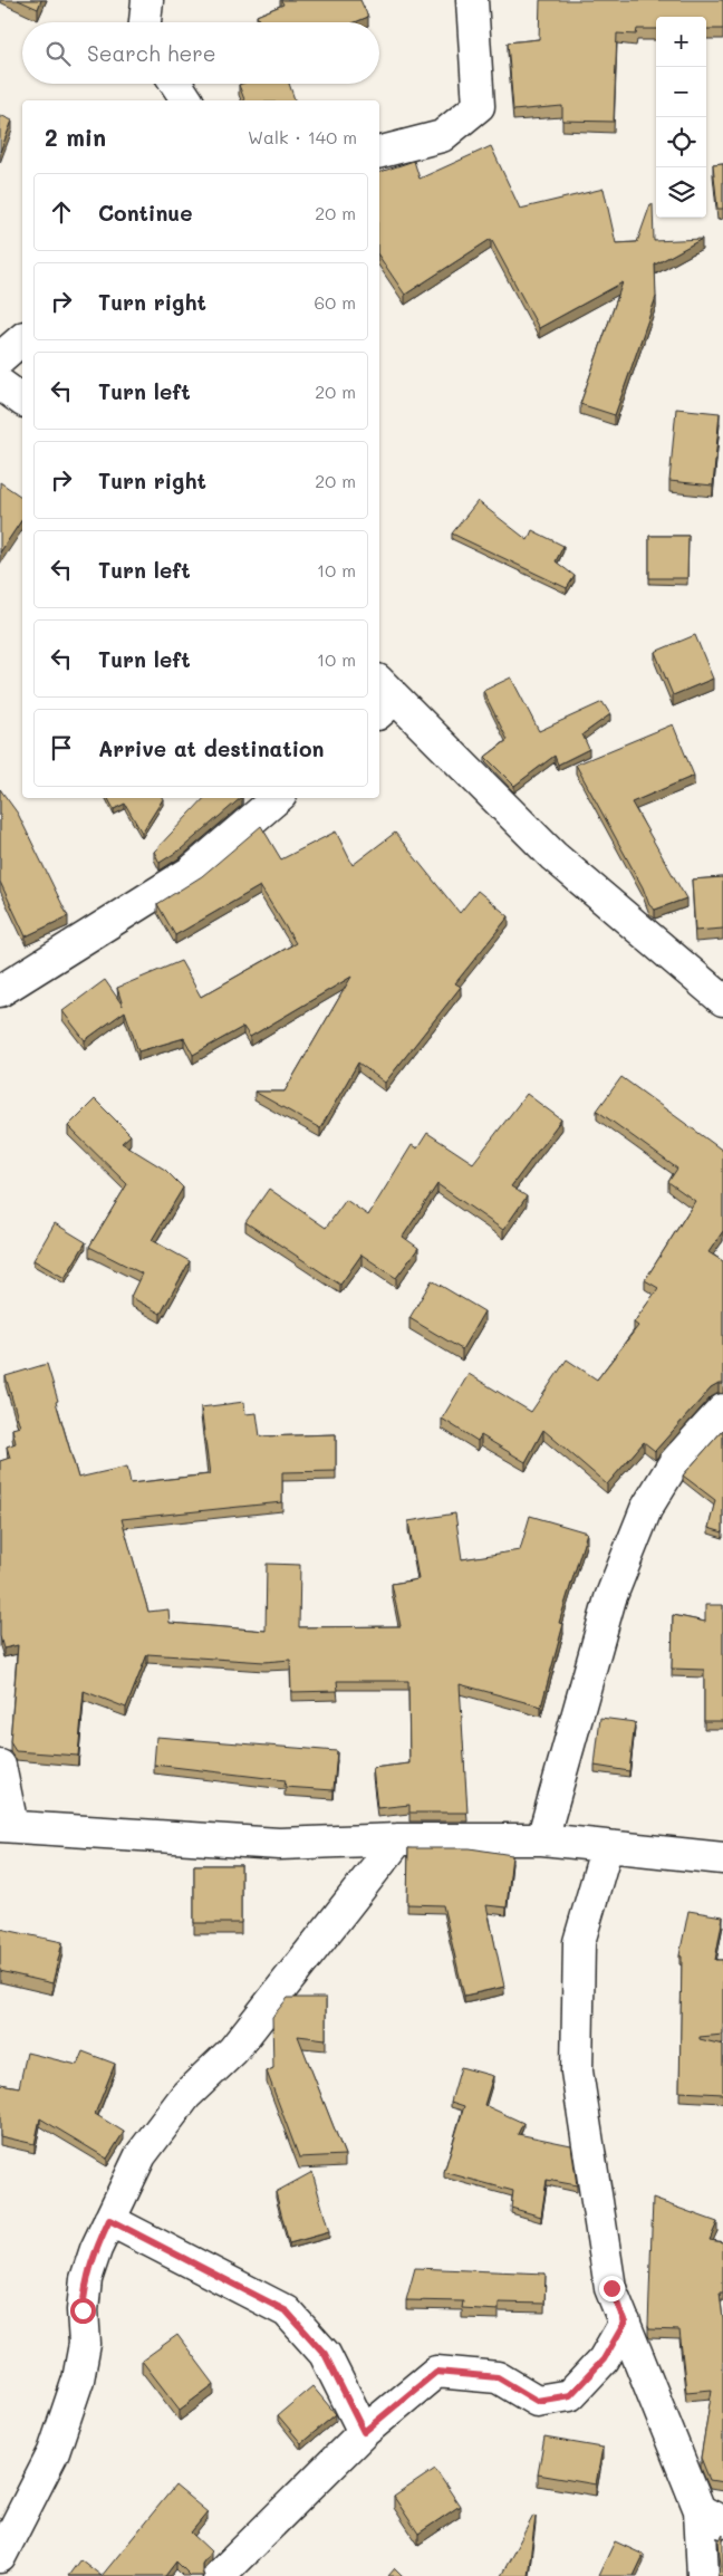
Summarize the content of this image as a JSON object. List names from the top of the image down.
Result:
{
  "page": {
    "map_buttons": ["+", "−"],
    "search": "Search here",
    "heading": ["2 min", "Walk · 140 m"],
    "list": [
      ["Continue", "20 m"],
      ["Turn right", "60 m"],
      ["Turn left", "20 m"],
      ["Turn right", "20 m"],
      ["Turn left", "10 m"],
      ["Turn left", "10 m"],
      "Arrive at destination"
    ]
  }
}
